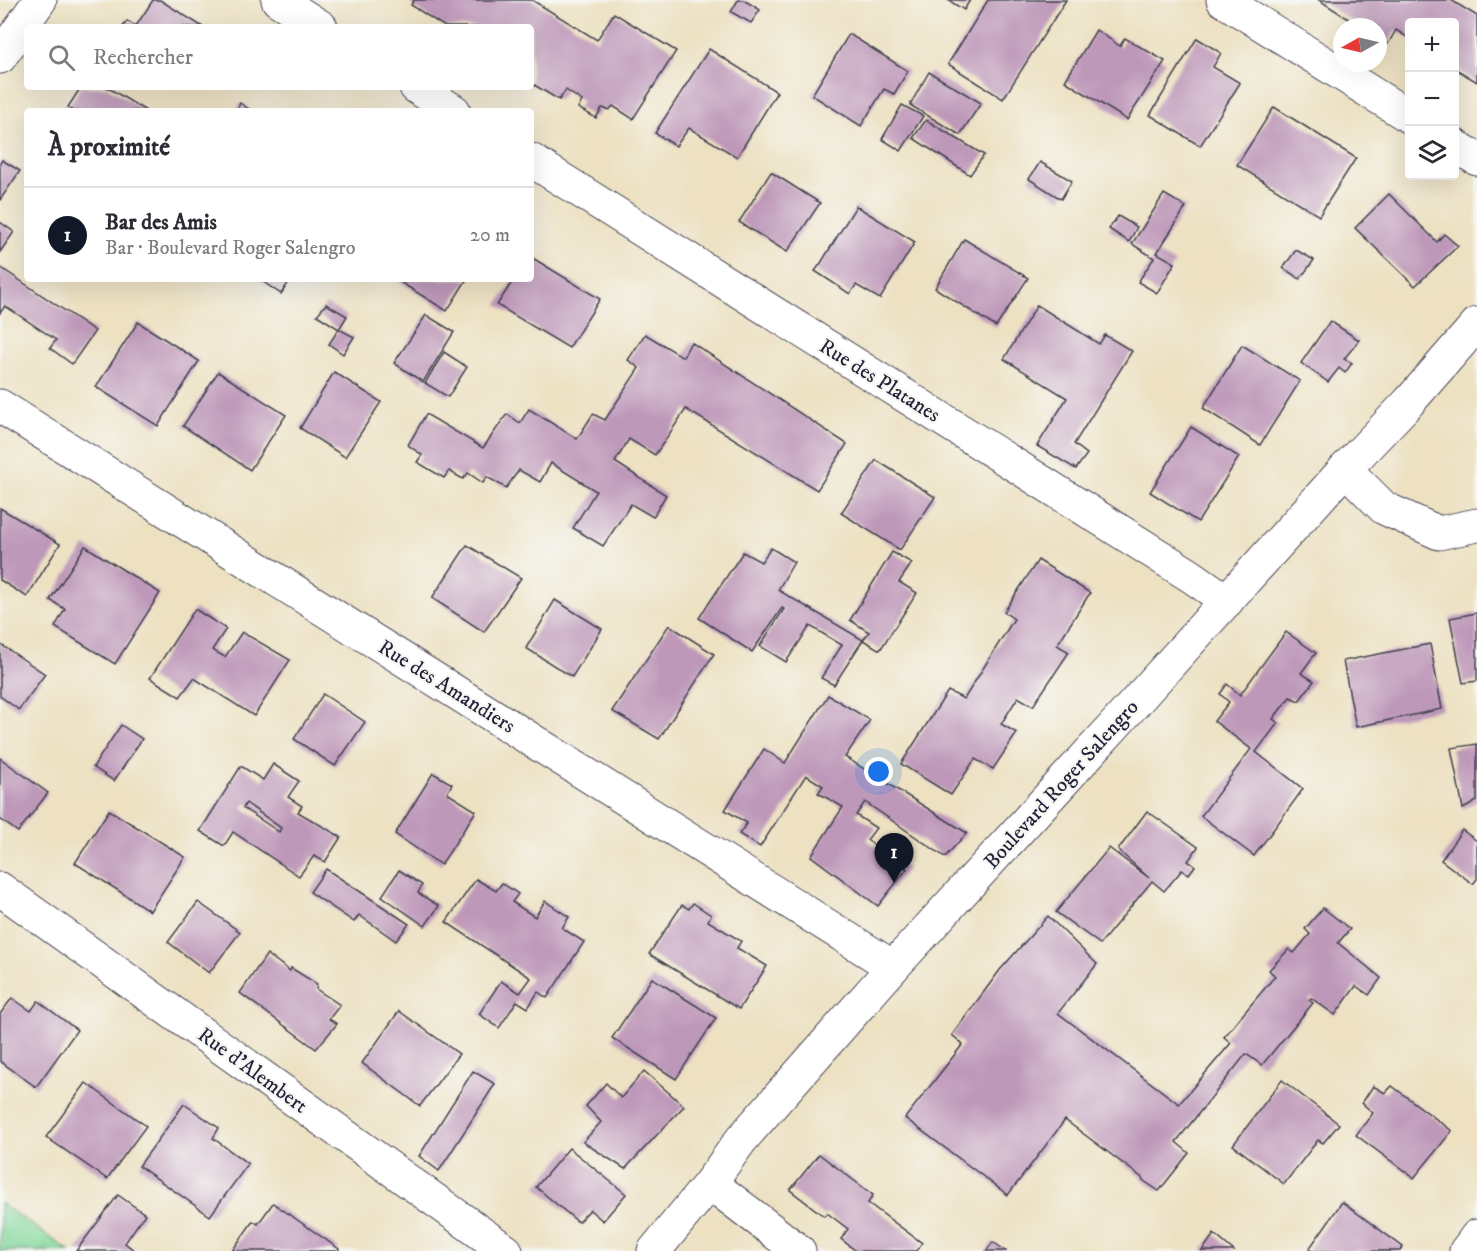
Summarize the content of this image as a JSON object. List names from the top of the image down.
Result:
{
  "streets": {
    "street": [
      "Rue des Platanes",
      "Rue des Amandiers",
      "Boulevard Roger Salengro",
      "Rue d'Alembert"
    ]
  },
  "crossings": [
    ["Rue des Platanes", "Boulevard Roger Salengro"],
    ["Rue des Amandiers", "Boulevard Roger Salengro"]
  ],
  "north": "left",
  "page": {
    "map_buttons": ["+", "−"],
    "search": "Rechercher",
    "heading": "À proximité",
    "list": [
      {
        "mark": "1",
        "name": "Bar des Amis",
        "note": "Bar · Boulevard Roger Salengro",
        "value": "20 m"
      }
    ],
    "pins": "1"
  }
}
